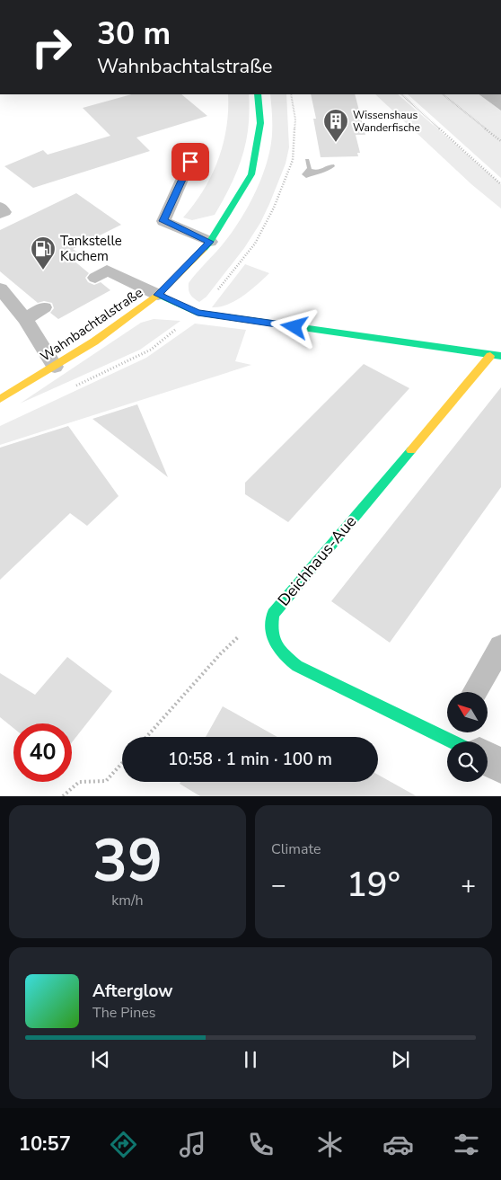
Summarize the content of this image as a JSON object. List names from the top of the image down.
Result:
{
  "streets": {
    "street": ["Wahnbachtalstraße", "Deichhaus-Aue"]
  },
  "places": {
    "building": ["Wissenshaus Wanderfische"],
    "fuel station": ["Tankstelle Kuchem"]
  },
  "north": "top left",
  "page": {
    "turn": ["30 m", "Wahnbachtalstraße"],
    "limit": "40",
    "trip": "10:58 · 1 min · 100 m",
    "tile": [
      ["39", "km/h"],
      "Climate"
    ],
    "heat": ["−", "19°", "+"],
    "song": ["Afterglow", "The Pines"],
    "tabs": "10:57"
  }
}
